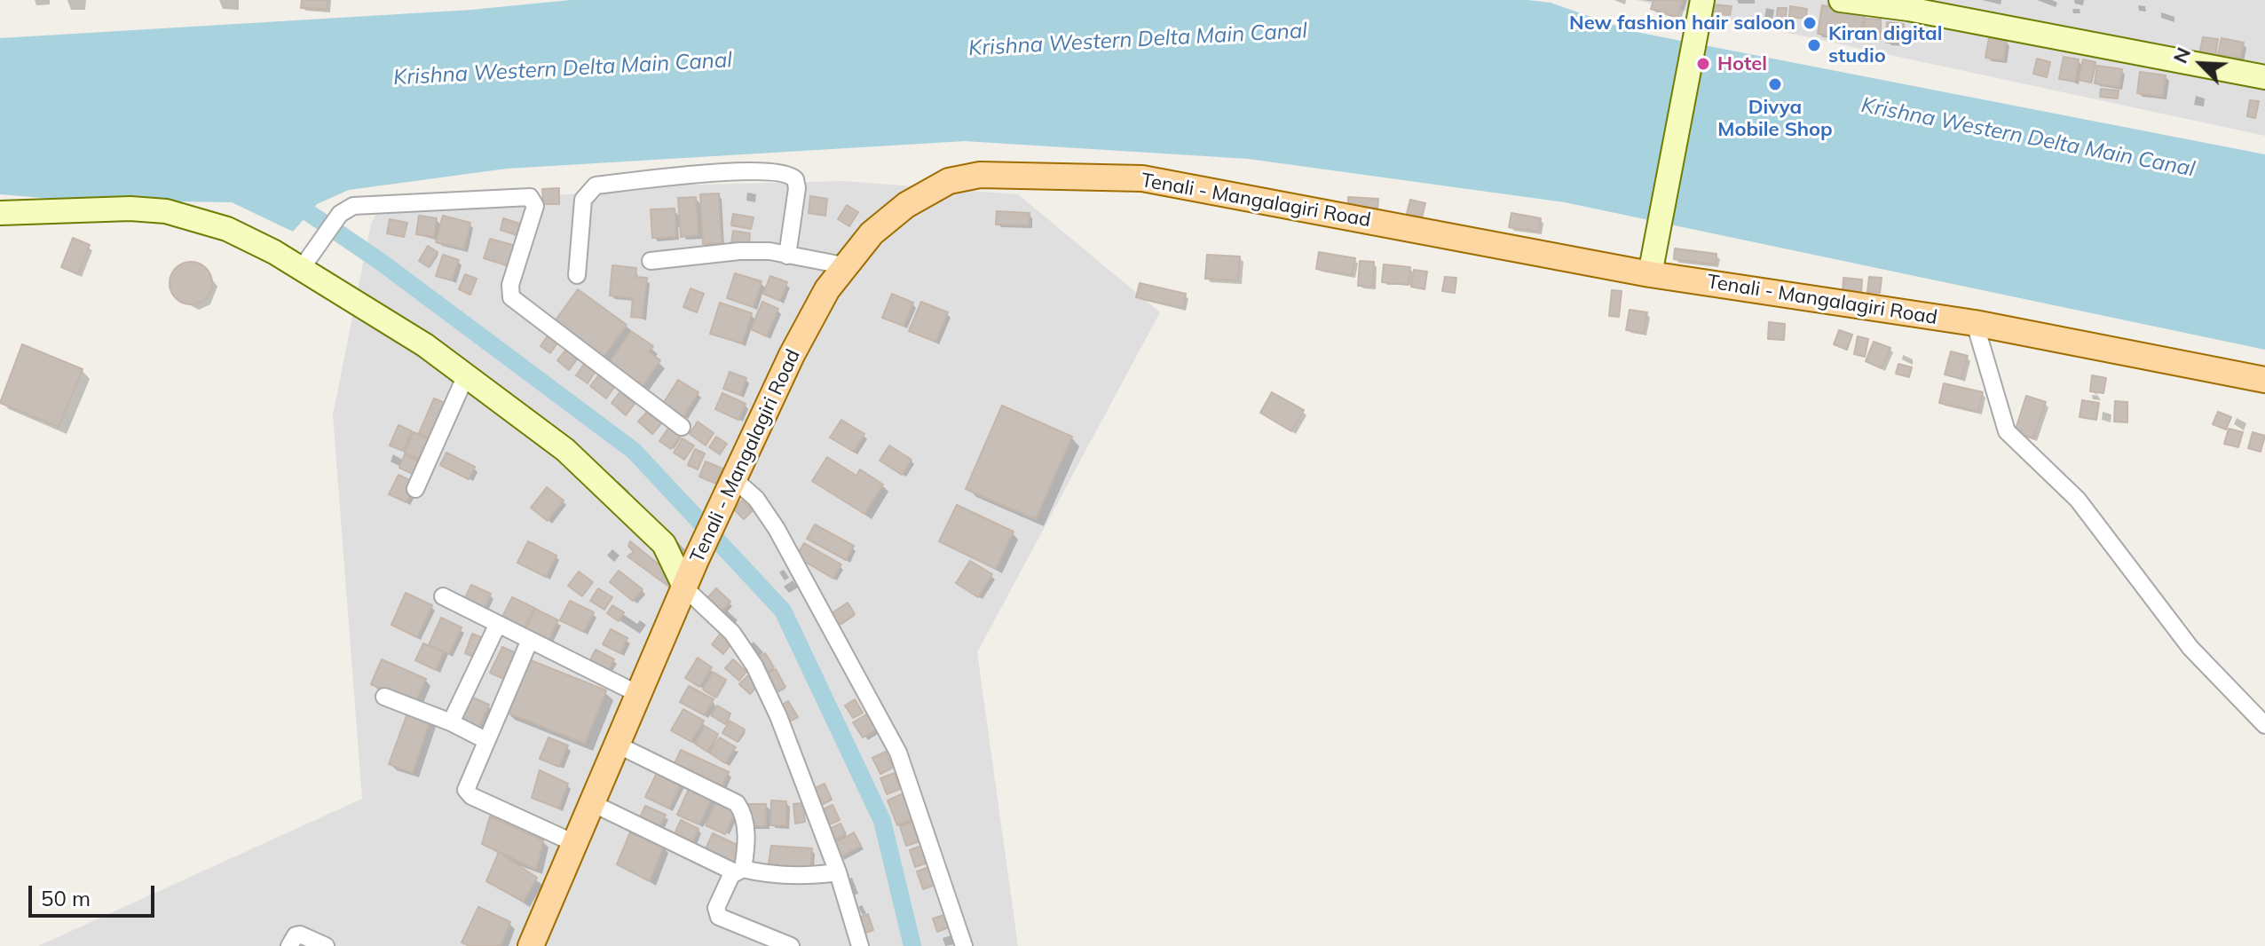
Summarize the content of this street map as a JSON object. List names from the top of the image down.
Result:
{
  "streets": {
    "main road": ["Tenali - Mangalagiri Road"]
  },
  "water": ["Krishna Western Delta Main Canal"],
  "places": [
    "New fashion hair saloon",
    "Kiran digital studio",
    "Hotel",
    "Divya Mobile Shop"
  ],
  "scale_bar": "50 m",
  "north": "top left"
}
